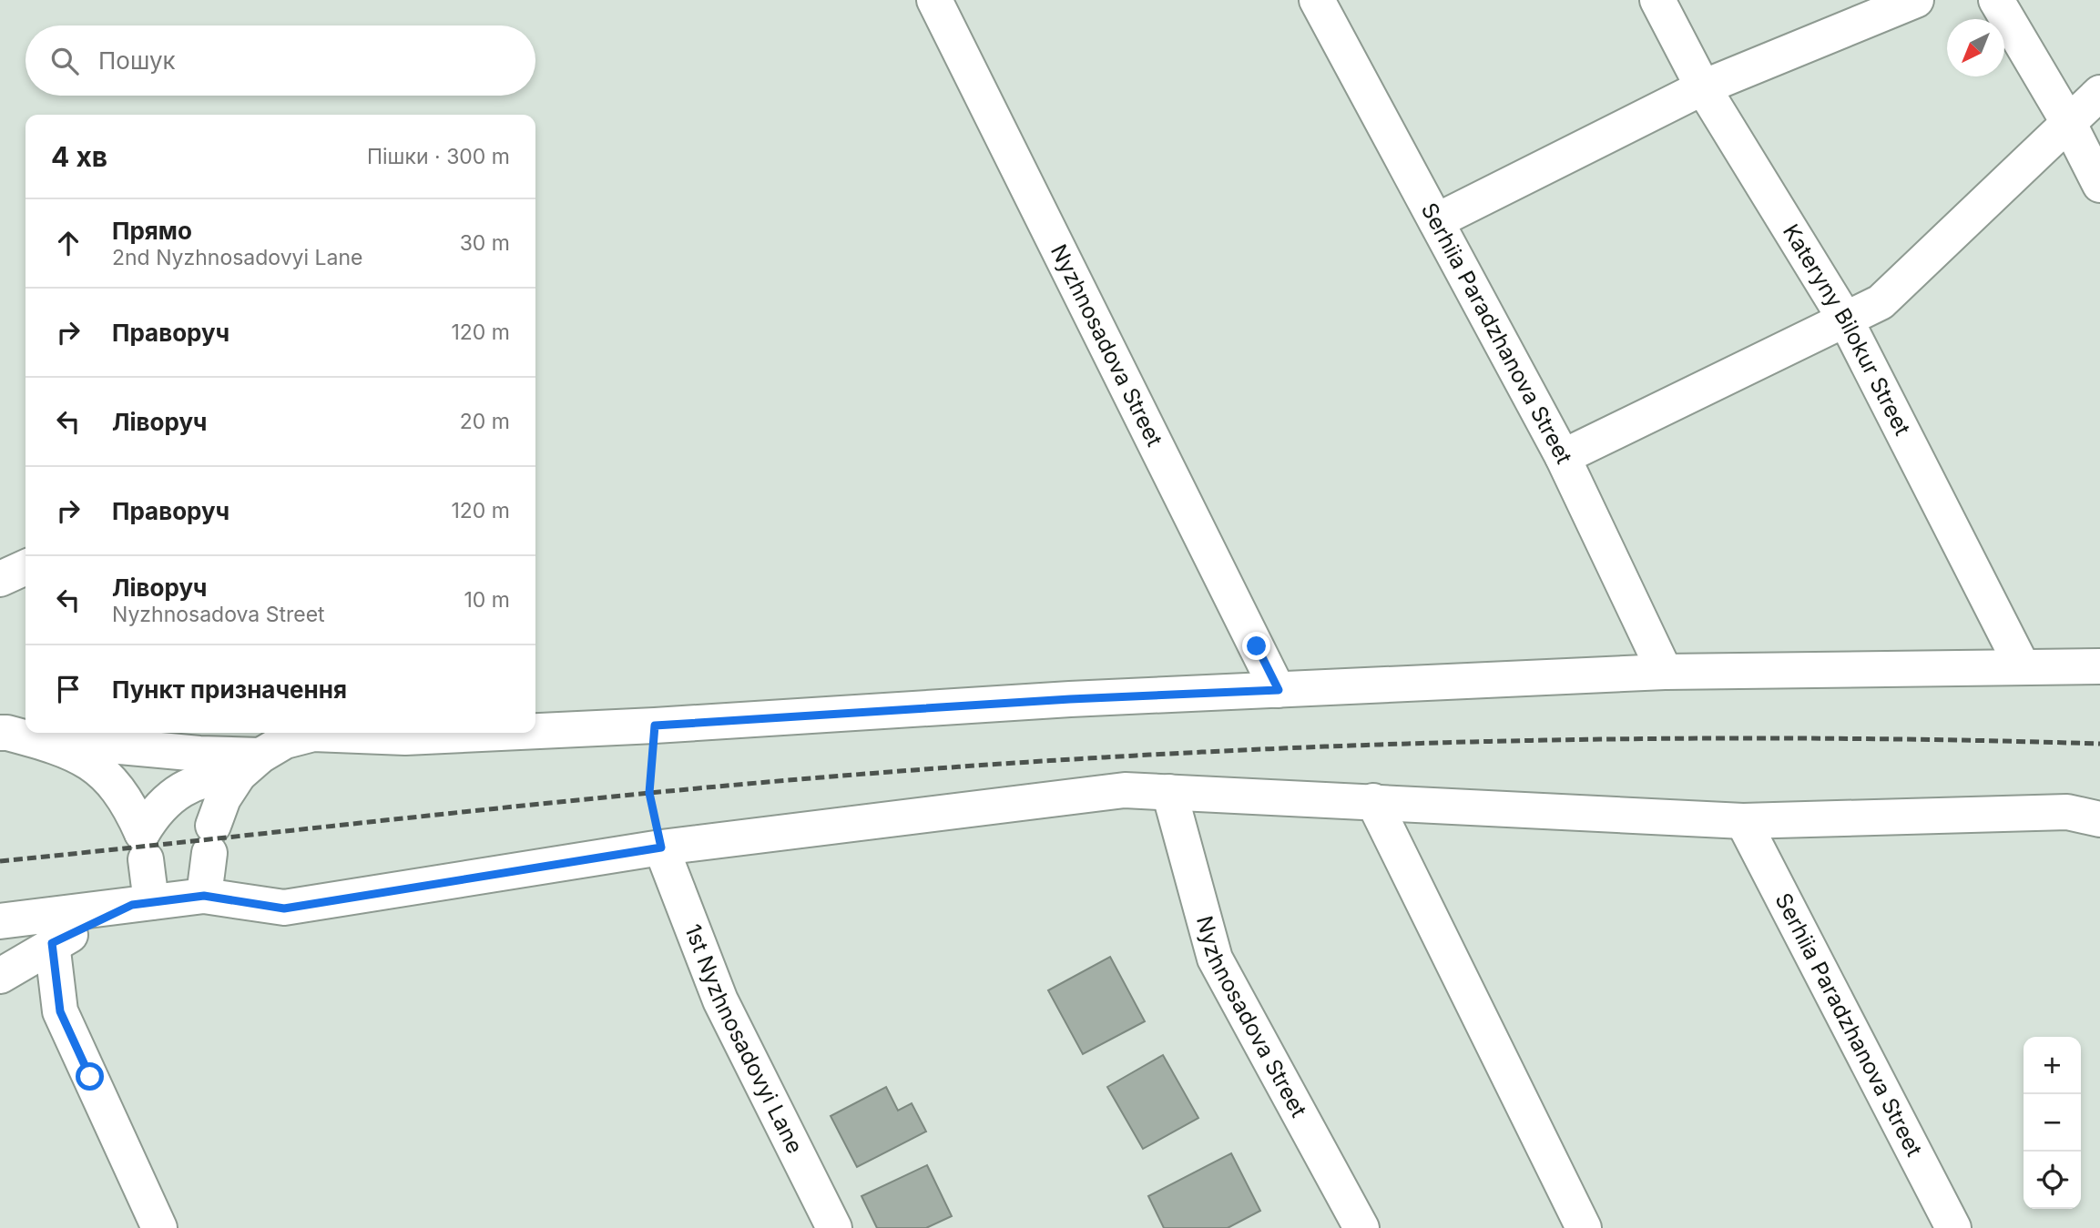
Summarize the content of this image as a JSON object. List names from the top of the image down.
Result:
{
  "streets": {
    "street": [
      "Kateryny Bilokur Street",
      "Serhiia Paradzhanova Street",
      "Nyzhnosadova Street",
      "1st Nyzhnosadovyi Lane"
    ]
  },
  "north": "bottom left",
  "page": {
    "search": "Пошук",
    "heading": ["4 хв", "Пішки · 300 m"],
    "list": [
      ["Прямо", "2nd Nyzhnosadovyi Lane", "30 m"],
      ["Праворуч", "120 m"],
      ["Ліворуч", "20 m"],
      ["Праворуч", "120 m"],
      ["Ліворуч", "Nyzhnosadova Street", "10 m"],
      "Пункт призначення"
    ],
    "map_buttons": ["+", "−"]
  }
}
